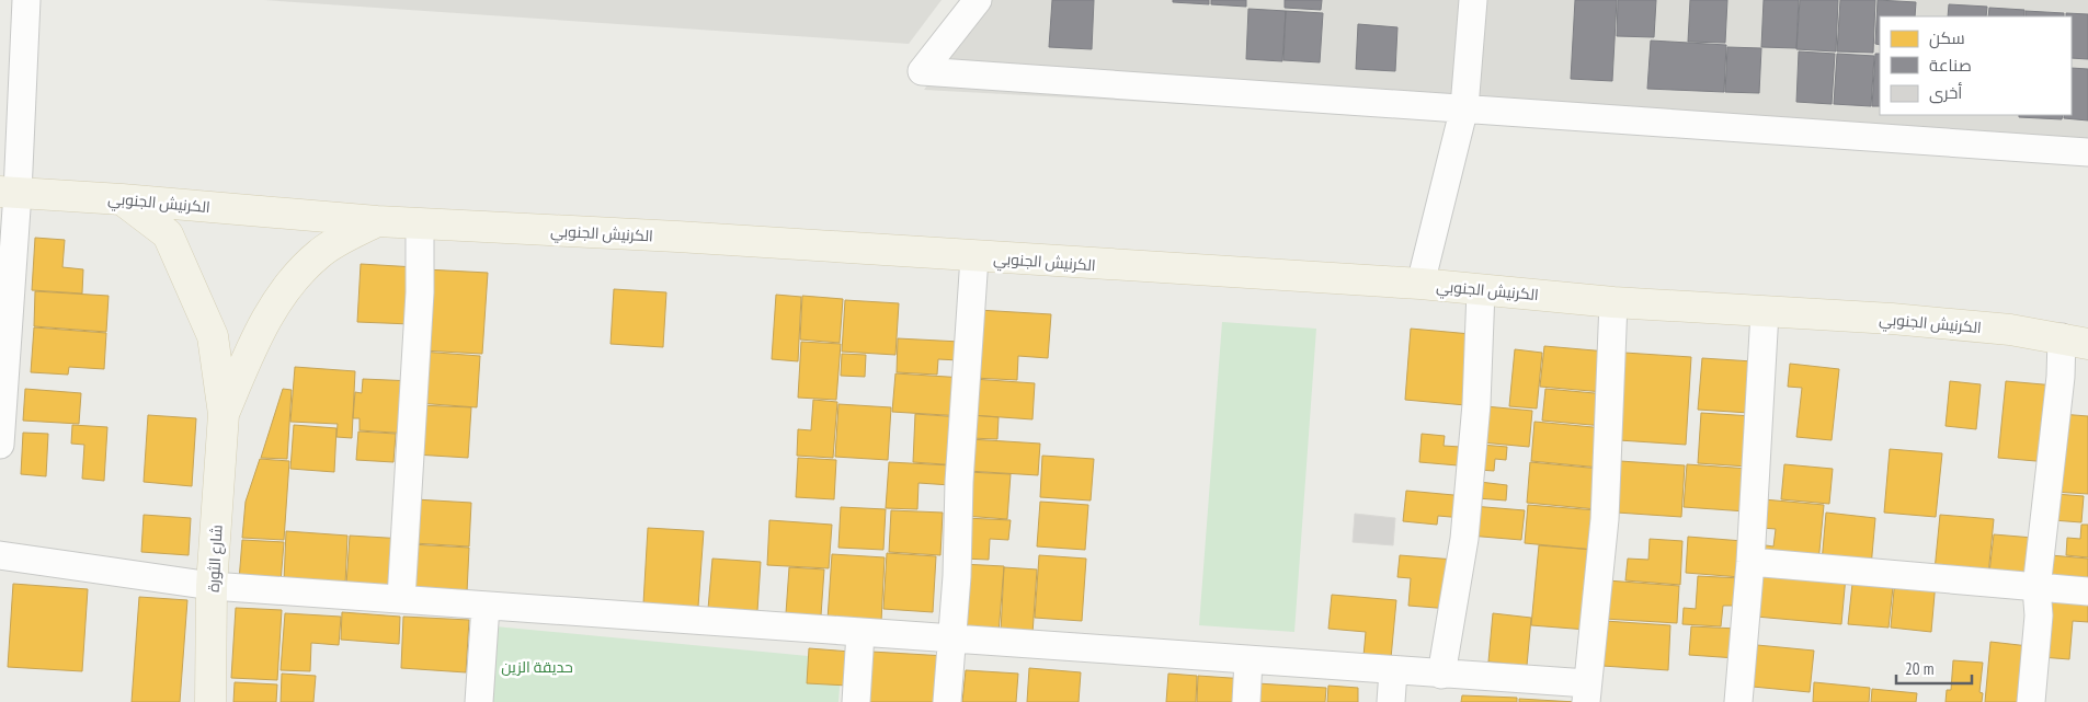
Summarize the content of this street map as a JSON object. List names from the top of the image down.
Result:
{
  "streets": {
    "main road": ["الكرنيش الجنوبي", "شارع الثورة"]
  },
  "crossings": [
    ["الكرنيش الجنوبي", "شارع الثورة"]
  ],
  "parks": ["حديقة الزين"],
  "legend": ["سكن", "صناعة", "أخرى"],
  "scale_bar": "20 m"
}
